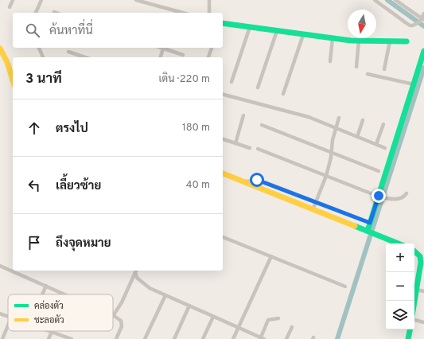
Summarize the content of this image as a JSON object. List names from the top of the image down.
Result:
{
  "legend": ["คล่องตัว", "ชะลอตัว"],
  "north": "bottom",
  "page": {
    "search": "ค้นหาที่นี่",
    "heading": ["3 นาที", "เดิน · 220 m"],
    "list": [
      ["ตรงไป", "180 m"],
      ["เลี้ยวซ้าย", "40 m"],
      "ถึงจุดหมาย"
    ],
    "map_buttons": ["+", "−"]
  }
}
